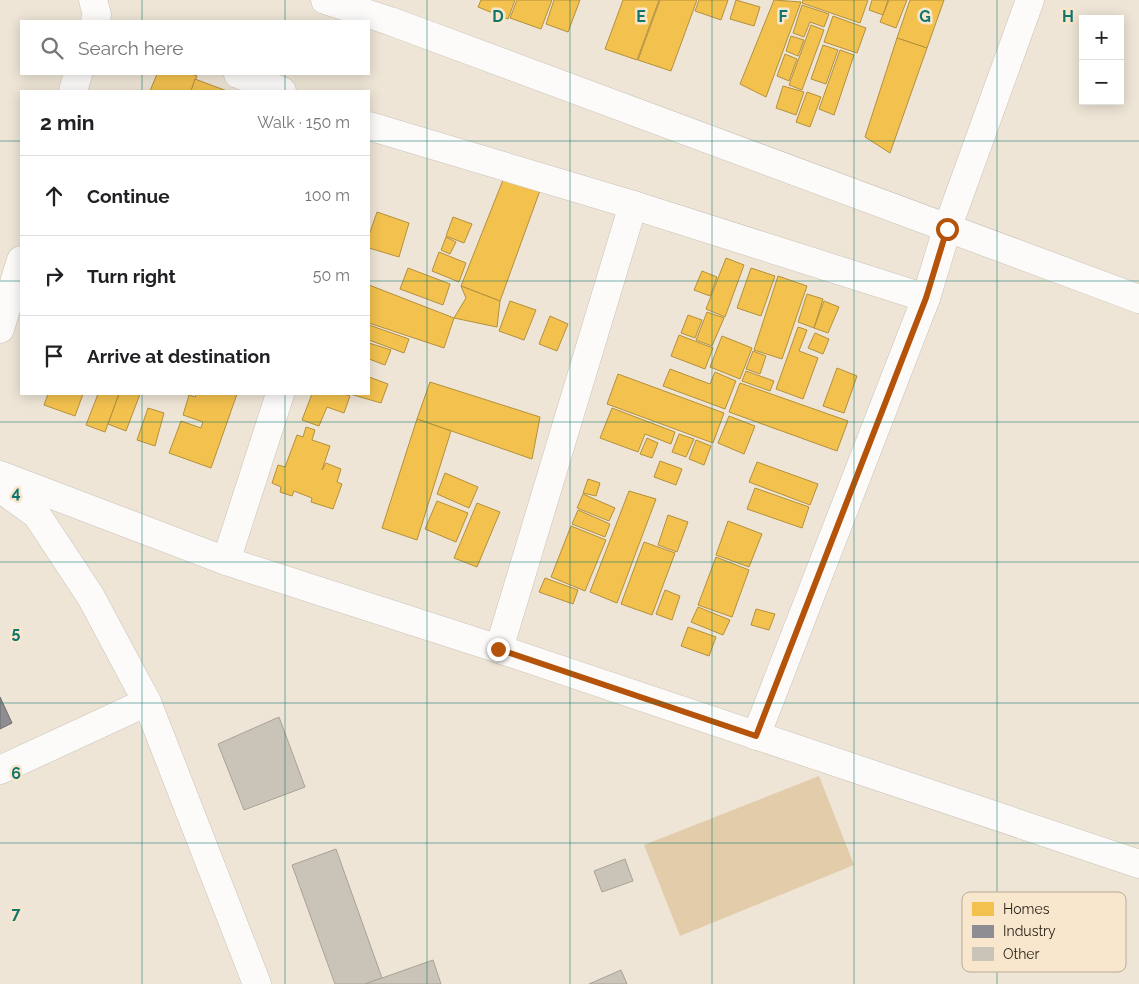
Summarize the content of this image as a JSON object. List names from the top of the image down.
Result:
{
  "legend": ["Homes", "Industry", "Other"],
  "page": {
    "map_buttons": ["+", "−"],
    "search": "Search here",
    "heading": ["2 min", "Walk · 150 m"],
    "list": [
      ["Continue", "100 m"],
      ["Turn right", "50 m"],
      "Arrive at destination"
    ]
  },
  "grid": {
    "columns": [
      "D",
      "E",
      "F",
      "G",
      "H"
    ],
    "rows": [
      "4",
      "5",
      "6",
      "7"
    ]
  }
}
